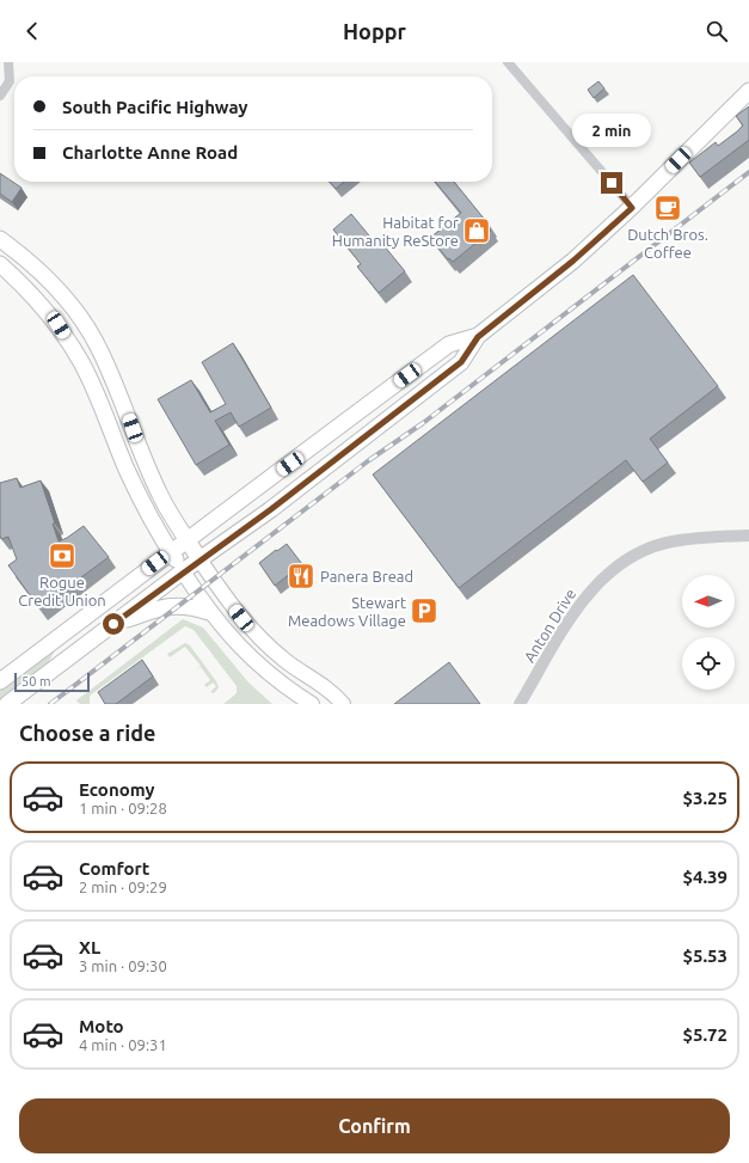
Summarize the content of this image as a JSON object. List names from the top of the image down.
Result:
{
  "streets": {
    "street": ["Anton Drive"]
  },
  "places": {
    "cafe": ["Dutch Bros. Coffee"],
    "shop": ["Habitat for Humanity ReStore"],
    "bank": ["Rogue Credit Union"],
    "restaurant": ["Panera Bread"],
    "parking": ["Stewart Meadows Village"]
  },
  "scale_bar": "50 m",
  "north": "left",
  "page": {
    "header": "Hoppr",
    "banner": ["South Pacific Highway", "Charlotte Anne Road"],
    "bubble": "2 min",
    "scale": "50 m",
    "heading": "Choose a ride",
    "list": [
      {
        "name": "Economy",
        "note": "1 min · 09:28",
        "value": "$3.25"
      },
      {
        "name": "Comfort",
        "note": "2 min · 09:29",
        "value": "$4.39"
      },
      {
        "name": "XL",
        "note": "3 min · 09:30",
        "value": "$5.53"
      },
      {
        "name": "Moto",
        "note": "4 min · 09:31",
        "value": "$5.72"
      }
    ],
    "buttons": "Confirm"
  }
}
